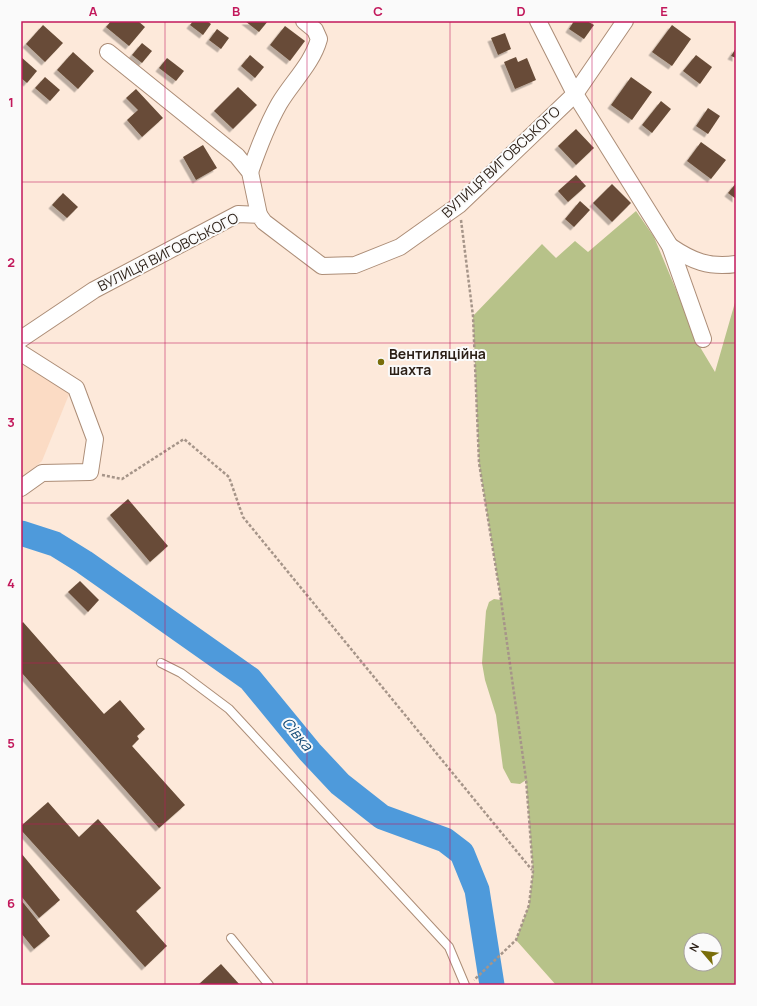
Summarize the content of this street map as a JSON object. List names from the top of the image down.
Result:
{
  "streets": {
    "street": ["ВУЛИЦЯ ВИГОВСЬКОГО"]
  },
  "water": ["Сівка"],
  "places": ["Вентиляційна шахта"],
  "north": "top left",
  "grid": {
    "columns": [
      "A",
      "B",
      "C",
      "D",
      "E"
    ],
    "rows": [
      "1",
      "2",
      "3",
      "4",
      "5",
      "6"
    ]
  }
}
